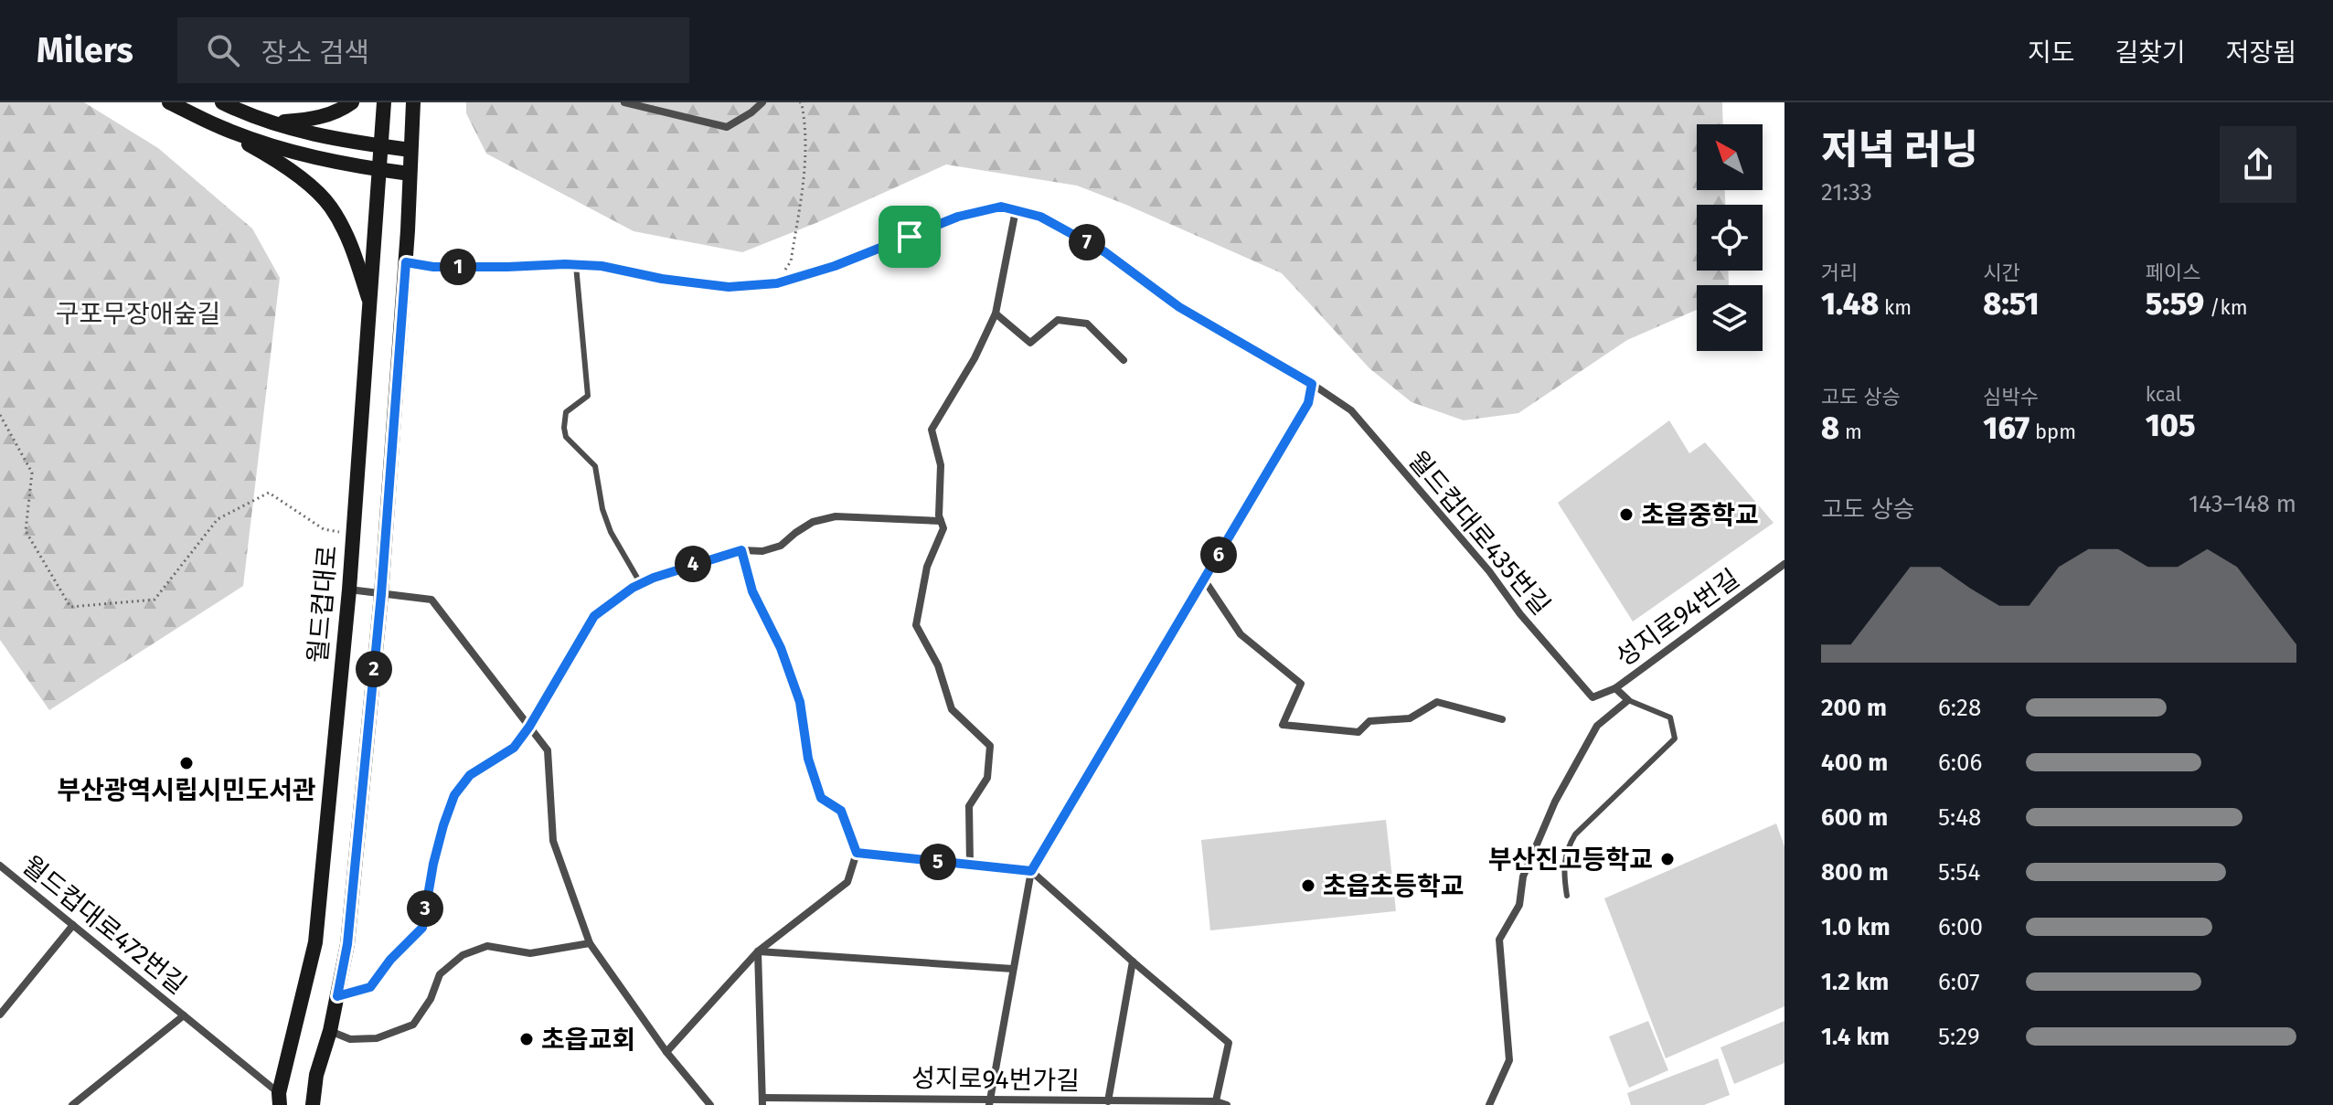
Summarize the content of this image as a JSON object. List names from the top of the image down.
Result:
{
  "streets": {
    "main road": ["월드컵대로"],
    "street": [
      "월드컵대로435번길",
      "성지로94번길",
      "월드컵대로472번길",
      "성지로94번가길"
    ]
  },
  "crossings": [
    ["월드컵대로435번길", "성지로94번길"],
    ["월드컵대로", "월드컵대로472번길"]
  ],
  "parks": ["구포무장애숲길"],
  "places": [
    "초읍중학교",
    "부산광역시립시민도서관",
    "부산진고등학교",
    "초읍초등학교",
    "초읍교회"
  ],
  "north": "top left",
  "page": {
    "header": "Milers",
    "search": "장소 검색",
    "nav": ["지도", "길찾기", "저장됨"],
    "heading": ["저녁 러닝", "21:33"],
    "pins": [
      "7",
      "1",
      "6",
      "4",
      "2",
      "5",
      "3"
    ],
    "stats": [
      ["거리", "1.48 km"],
      ["시간", "8:51"],
      ["페이스", "5:59 /km"],
      ["고도 상승", "8 m"],
      ["심박수", "167 bpm"],
      ["kcal", "105"]
    ],
    "chart": ["고도 상승", "143–148 m"],
    "list": [
      {
        "name": "200 m",
        "note": "6:28"
      },
      {
        "name": "400 m",
        "note": "6:06"
      },
      {
        "name": "600 m",
        "note": "5:48"
      },
      {
        "name": "800 m",
        "note": "5:54"
      },
      {
        "name": "1.0 km",
        "note": "6:00"
      },
      {
        "name": "1.2 km",
        "note": "6:07"
      },
      {
        "name": "1.4 km",
        "note": "5:29"
      }
    ]
  }
}
